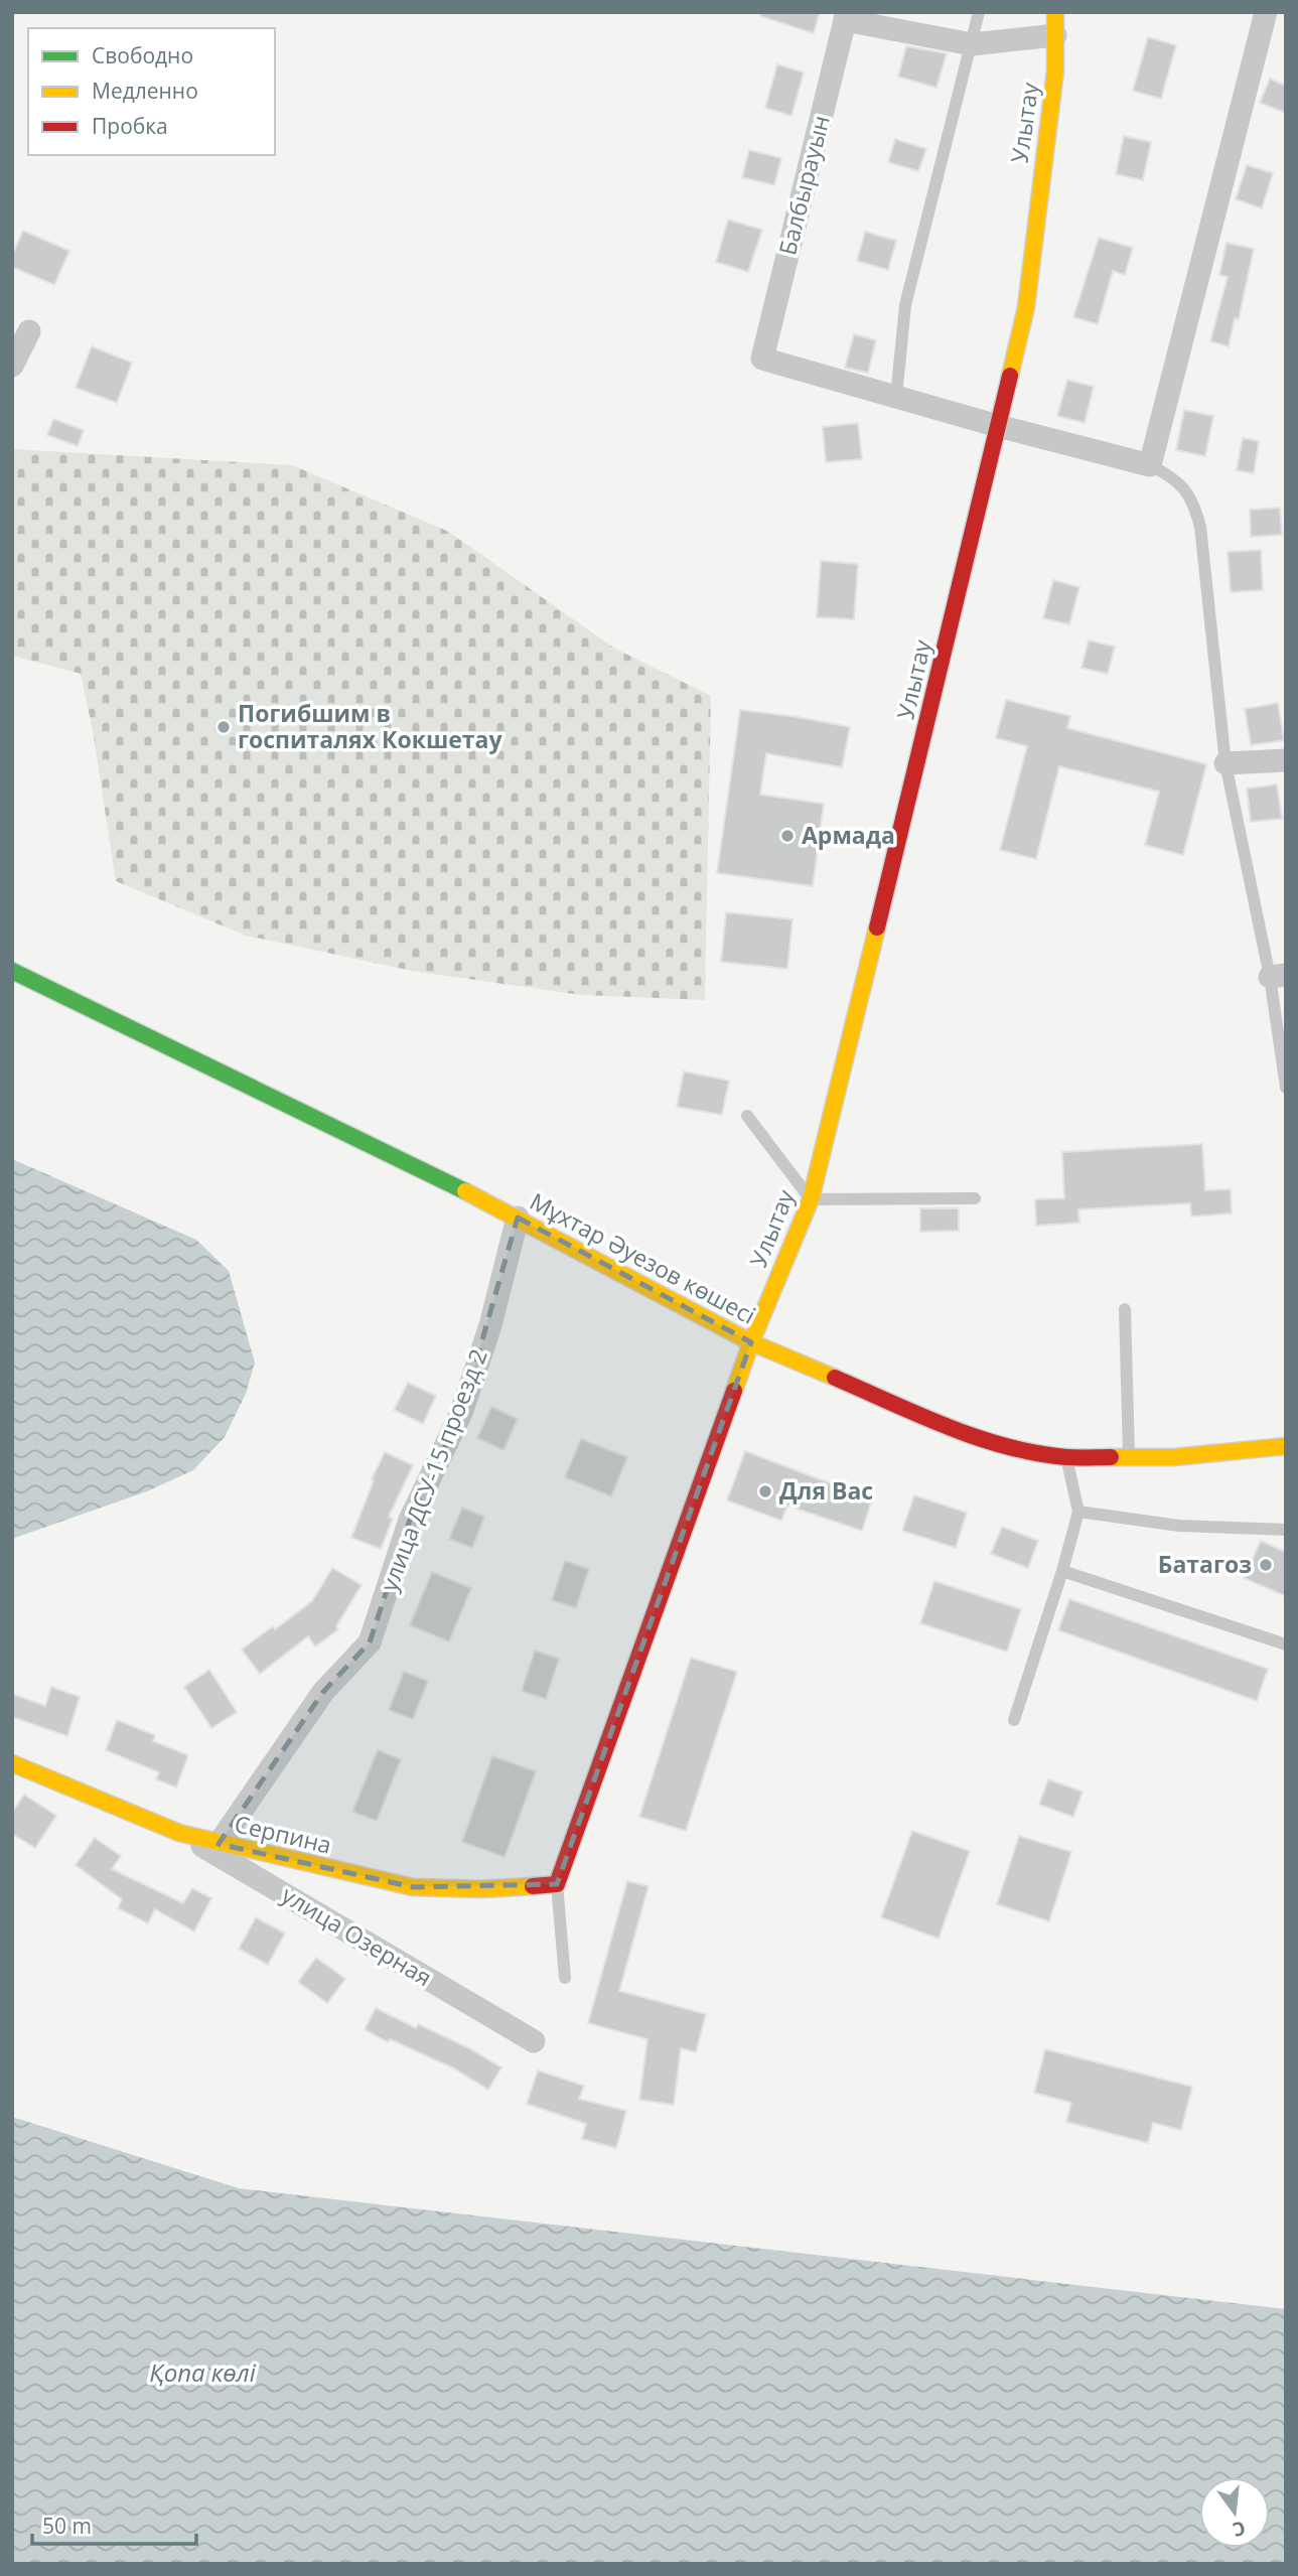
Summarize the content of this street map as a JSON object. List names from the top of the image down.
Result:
{
  "streets": {
    "street": [
      "Улытау",
      "Балбырауын",
      "Мұхтар Әуезов көшесі",
      "улица ДСУ-15 проезд 2",
      "Серпина",
      "улица Озерная"
    ]
  },
  "crossings": [
    ["Улытау", "Мұхтар Әуезов көшесі"],
    ["Мұхтар Әуезов көшесі", "улица ДСУ-15 проезд 2"],
    ["улица ДСУ-15 проезд 2", "Серпина"],
    ["Серпина", "улица Озерная"]
  ],
  "water": ["Қопа көлі"],
  "places": [
    "Погибшим в госпиталях Кокшетау",
    "Армада",
    "Для Вас",
    "Батагоз"
  ],
  "legend": ["Свободно", "Медленно", "Пробка"],
  "scale_bar": "50 m",
  "north": "bottom"
}
